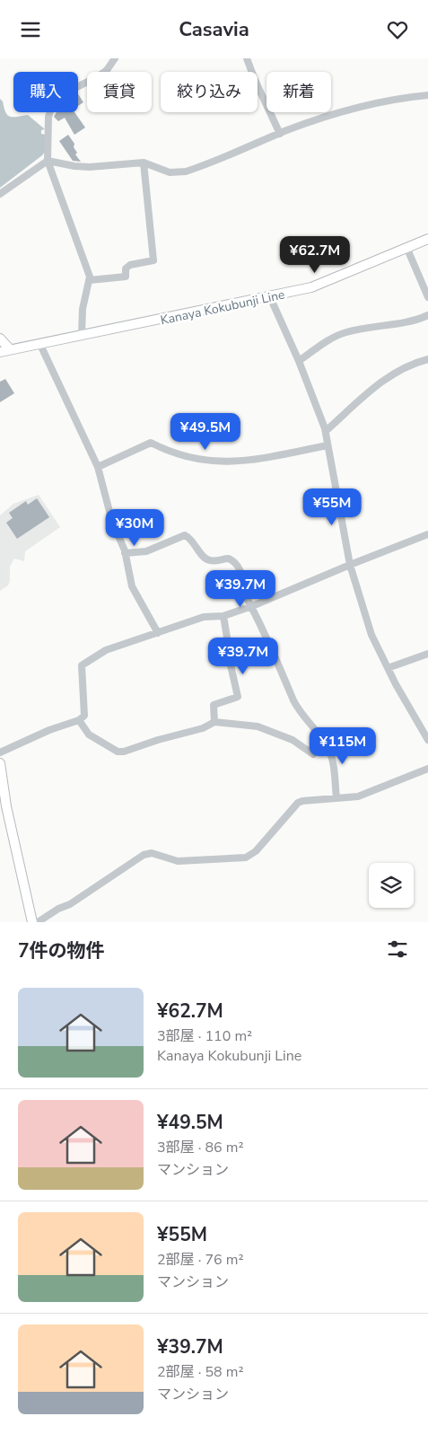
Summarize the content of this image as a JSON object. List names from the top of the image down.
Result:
{
  "streets": {
    "main road": ["Kanaya Kokubunji Line"]
  },
  "page": {
    "header": "Casavia",
    "chip": [
      "購入",
      "賃貸",
      "絞り込み",
      "新着"
    ],
    "price": [
      "¥62.7M",
      "¥49.5M",
      "¥55M",
      "¥30M",
      "¥39.7M",
      "¥39.7M",
      "¥115M"
    ],
    "heading": "7件の物件",
    "list": [
      {
        "name": "¥62.7M",
        "note": "3部屋 · 110 m² · Kanaya Kokubunji Line"
      },
      {
        "name": "¥49.5M",
        "note": "3部屋 · 86 m² · マンション"
      },
      {
        "name": "¥55M",
        "note": "2部屋 · 76 m² · マンション"
      },
      {
        "name": "¥39.7M",
        "note": "2部屋 · 58 m² · マンション"
      }
    ]
  }
}
